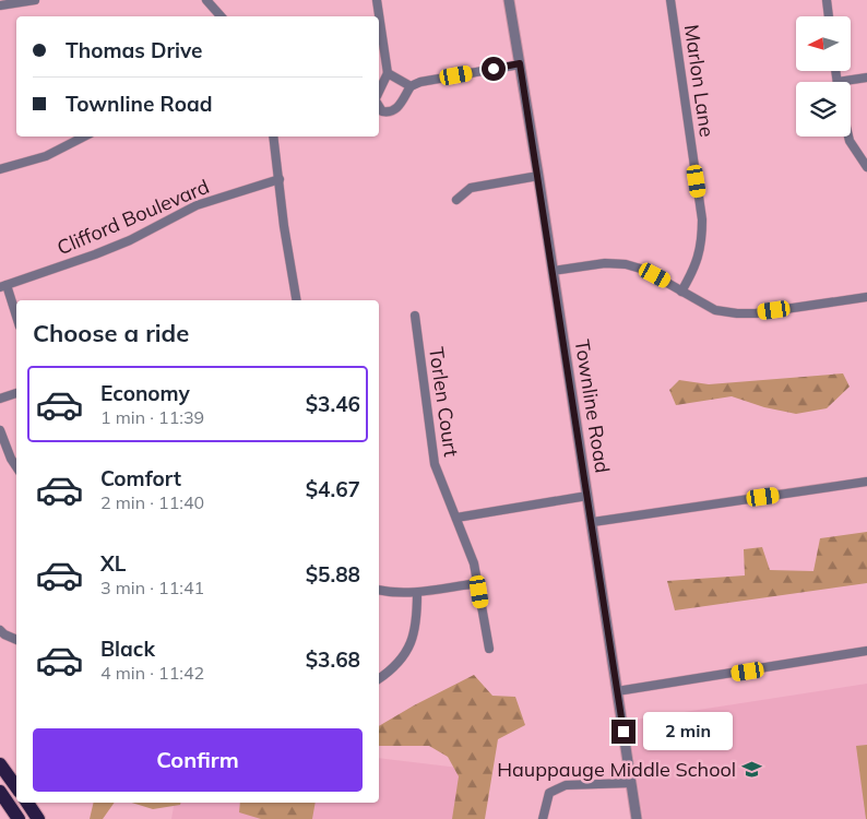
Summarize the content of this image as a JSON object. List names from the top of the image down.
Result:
{
  "streets": {
    "street": [
      "Marlon Lane",
      "Clifford Boulevard",
      "Torlen Court",
      "Townline Road"
    ]
  },
  "places": {
    "school or university": ["Hauppauge Middle School"]
  },
  "north": "left",
  "page": {
    "banner": ["Thomas Drive", "Townline Road"],
    "heading": "Choose a ride",
    "list": [
      {
        "name": "Economy",
        "note": "1 min · 11:39",
        "value": "$3.46"
      },
      {
        "name": "Comfort",
        "note": "2 min · 11:40",
        "value": "$4.67"
      },
      {
        "name": "XL",
        "note": "3 min · 11:41",
        "value": "$5.88"
      },
      {
        "name": "Black",
        "note": "4 min · 11:42",
        "value": "$3.68"
      }
    ],
    "bubble": "2 min",
    "buttons": "Confirm"
  }
}
